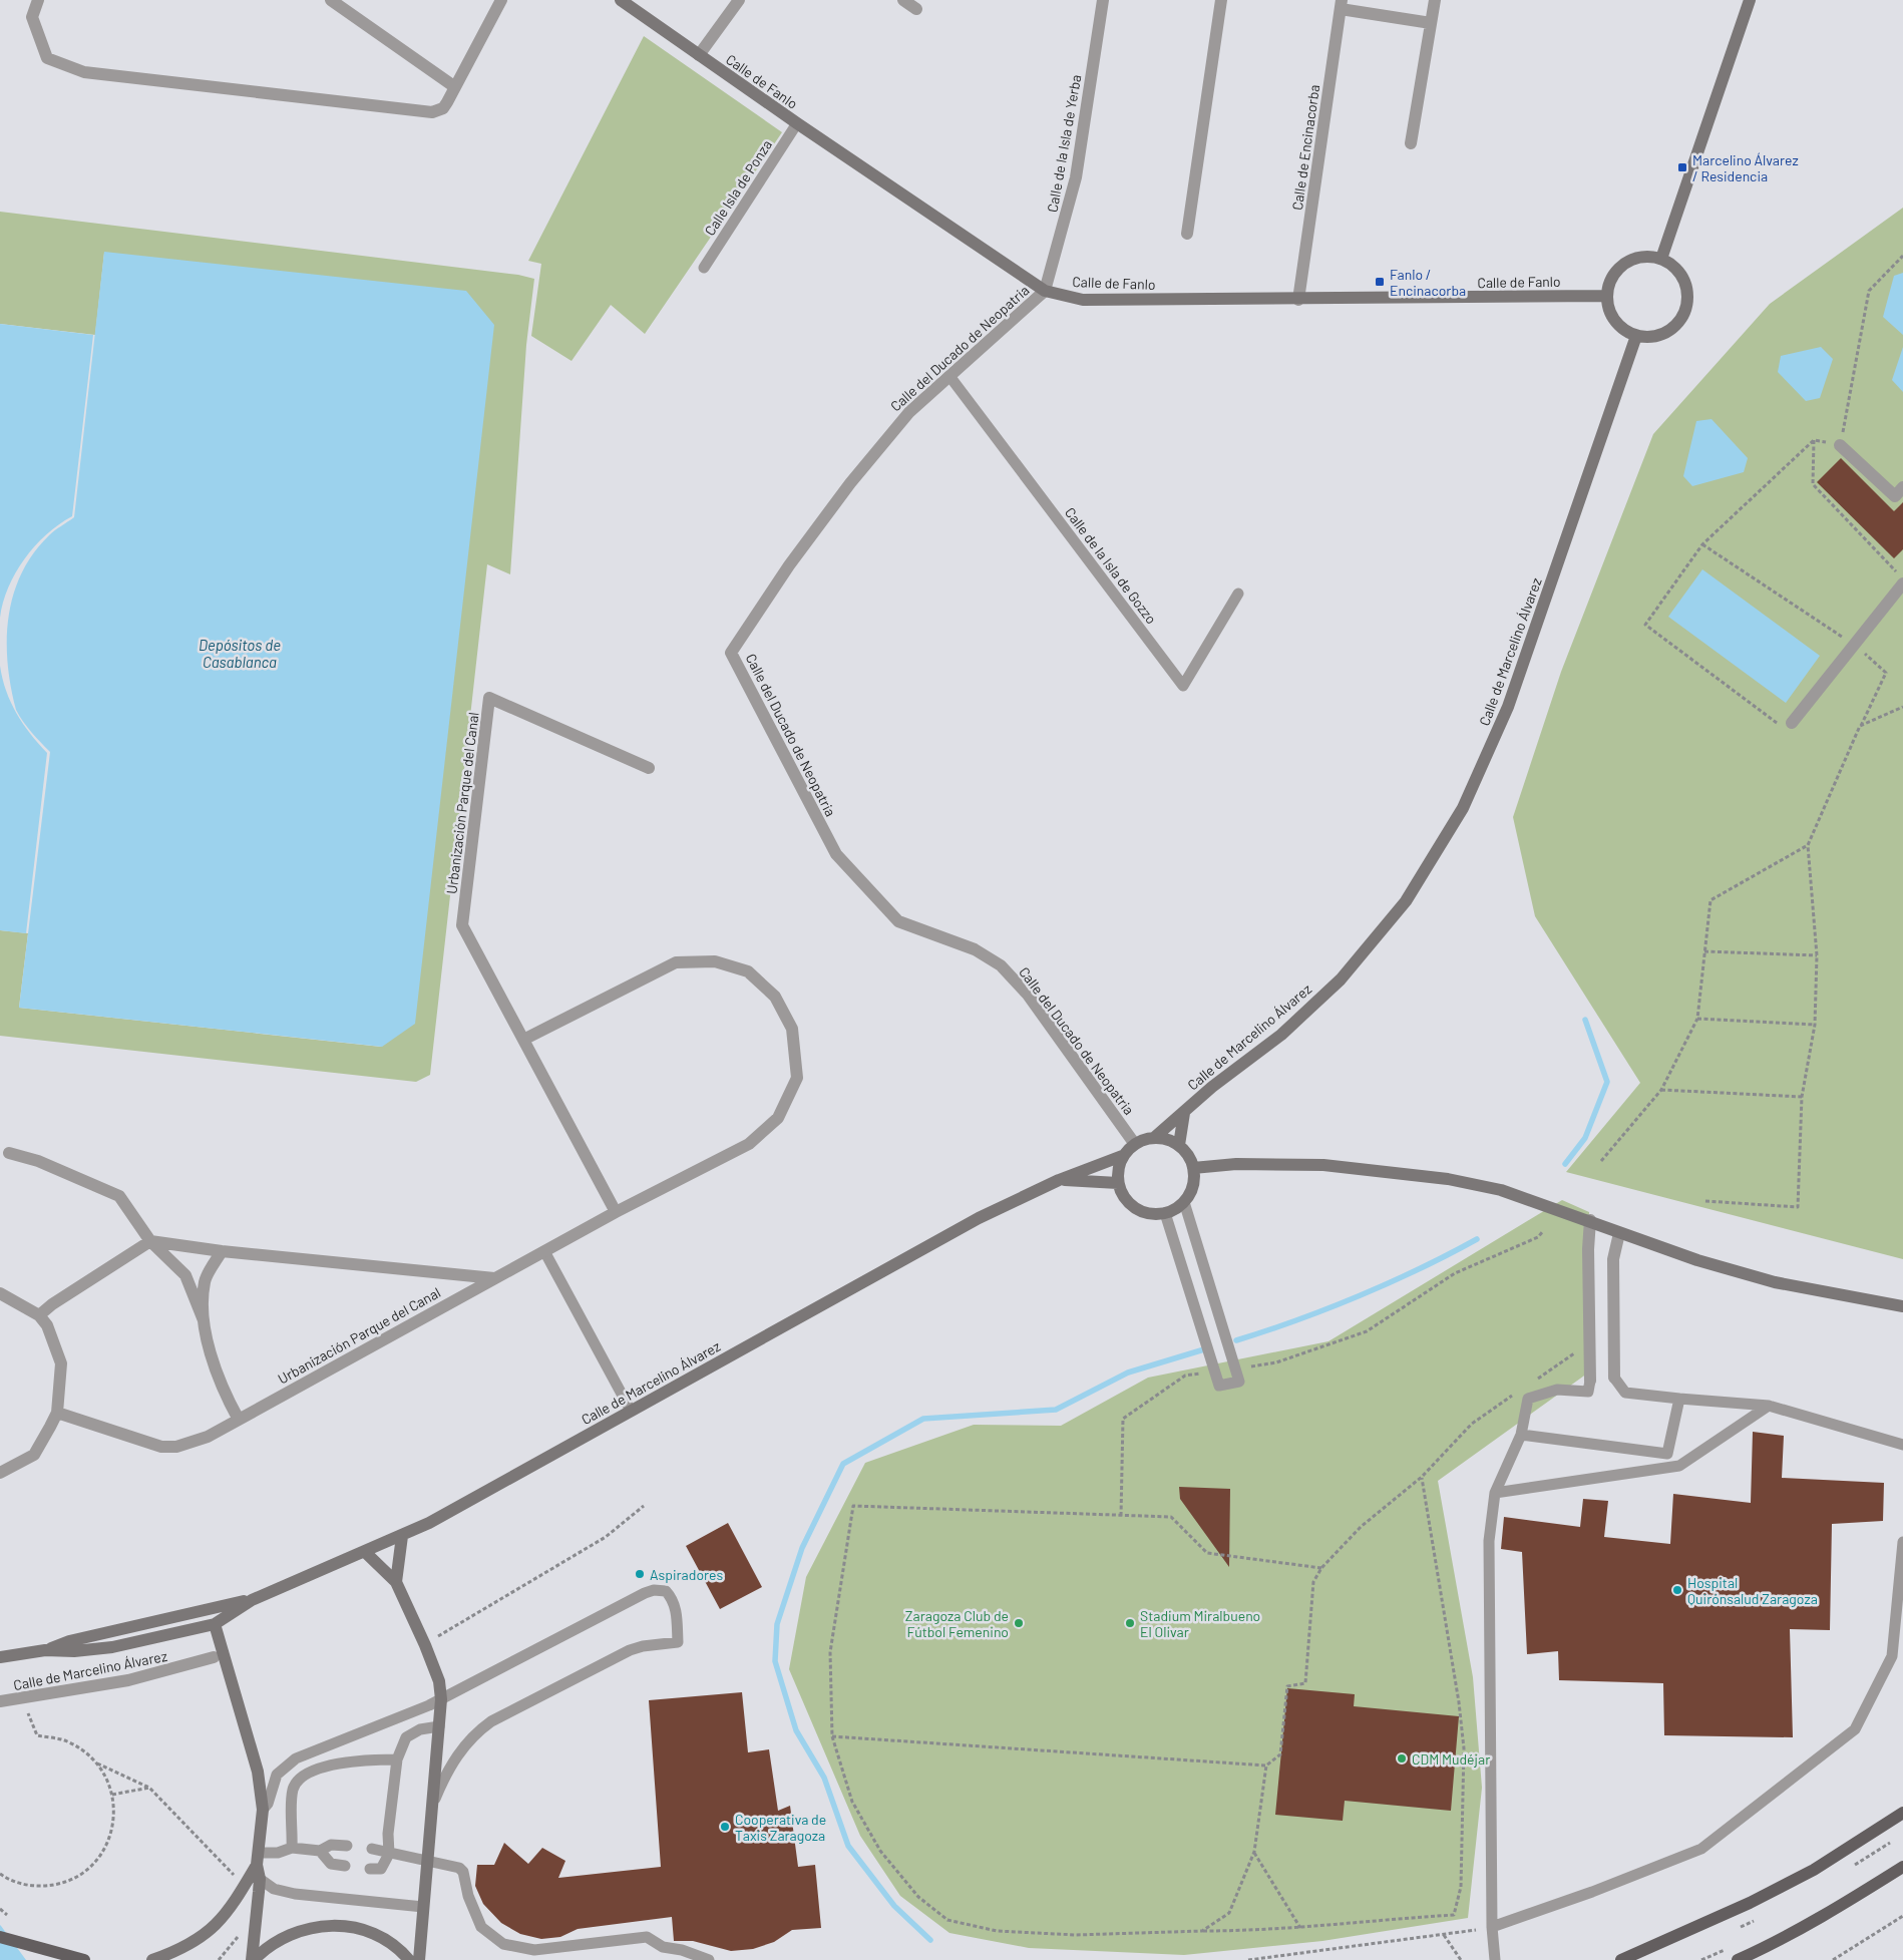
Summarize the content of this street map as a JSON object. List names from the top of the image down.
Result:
{
  "streets": {
    "street": [
      "Calle de Fanlo",
      "Calle de la Isla de Yerba",
      "Calle de Encinacorba",
      "Calle del Ducado de Neopatria",
      "Calle de Marcelino Álvarez",
      "Urbanización Parque del Canal"
    ],
    "lane": ["Calle Isla de Ponza", "Calle de la Isla de Gozzo"]
  },
  "crossings": [
    ["Calle de Fanlo", "Calle de la Isla de Yerba"],
    ["Calle de Fanlo", "Calle de Encinacorba"],
    ["Calle de Fanlo", "Calle Isla de Ponza"],
    ["Calle de Fanlo", "Calle del Ducado de Neopatria"],
    ["Calle de Fanlo", "Calle de Marcelino Álvarez"],
    ["Calle de la Isla de Yerba", "Calle del Ducado de Neopatria"],
    ["Calle del Ducado de Neopatria", "Calle de la Isla de Gozzo"],
    ["Calle del Ducado de Neopatria", "Calle de Marcelino Álvarez"]
  ],
  "water": ["Depósitos de Casablanca"],
  "places": {
    "transit": ["Marcelino Álvarez / Residencia", "Fanlo / Encinacorba"],
    "other": [
      "Aspiradores",
      "Hospital Quirónsalud Zaragoza",
      "Zaragoza Club de Fútbol Femenino",
      "Stadium Miralbueno El Olivar",
      "CDM Mudéjar",
      "Cooperativa de Taxis Zaragoza"
    ]
  }
}
